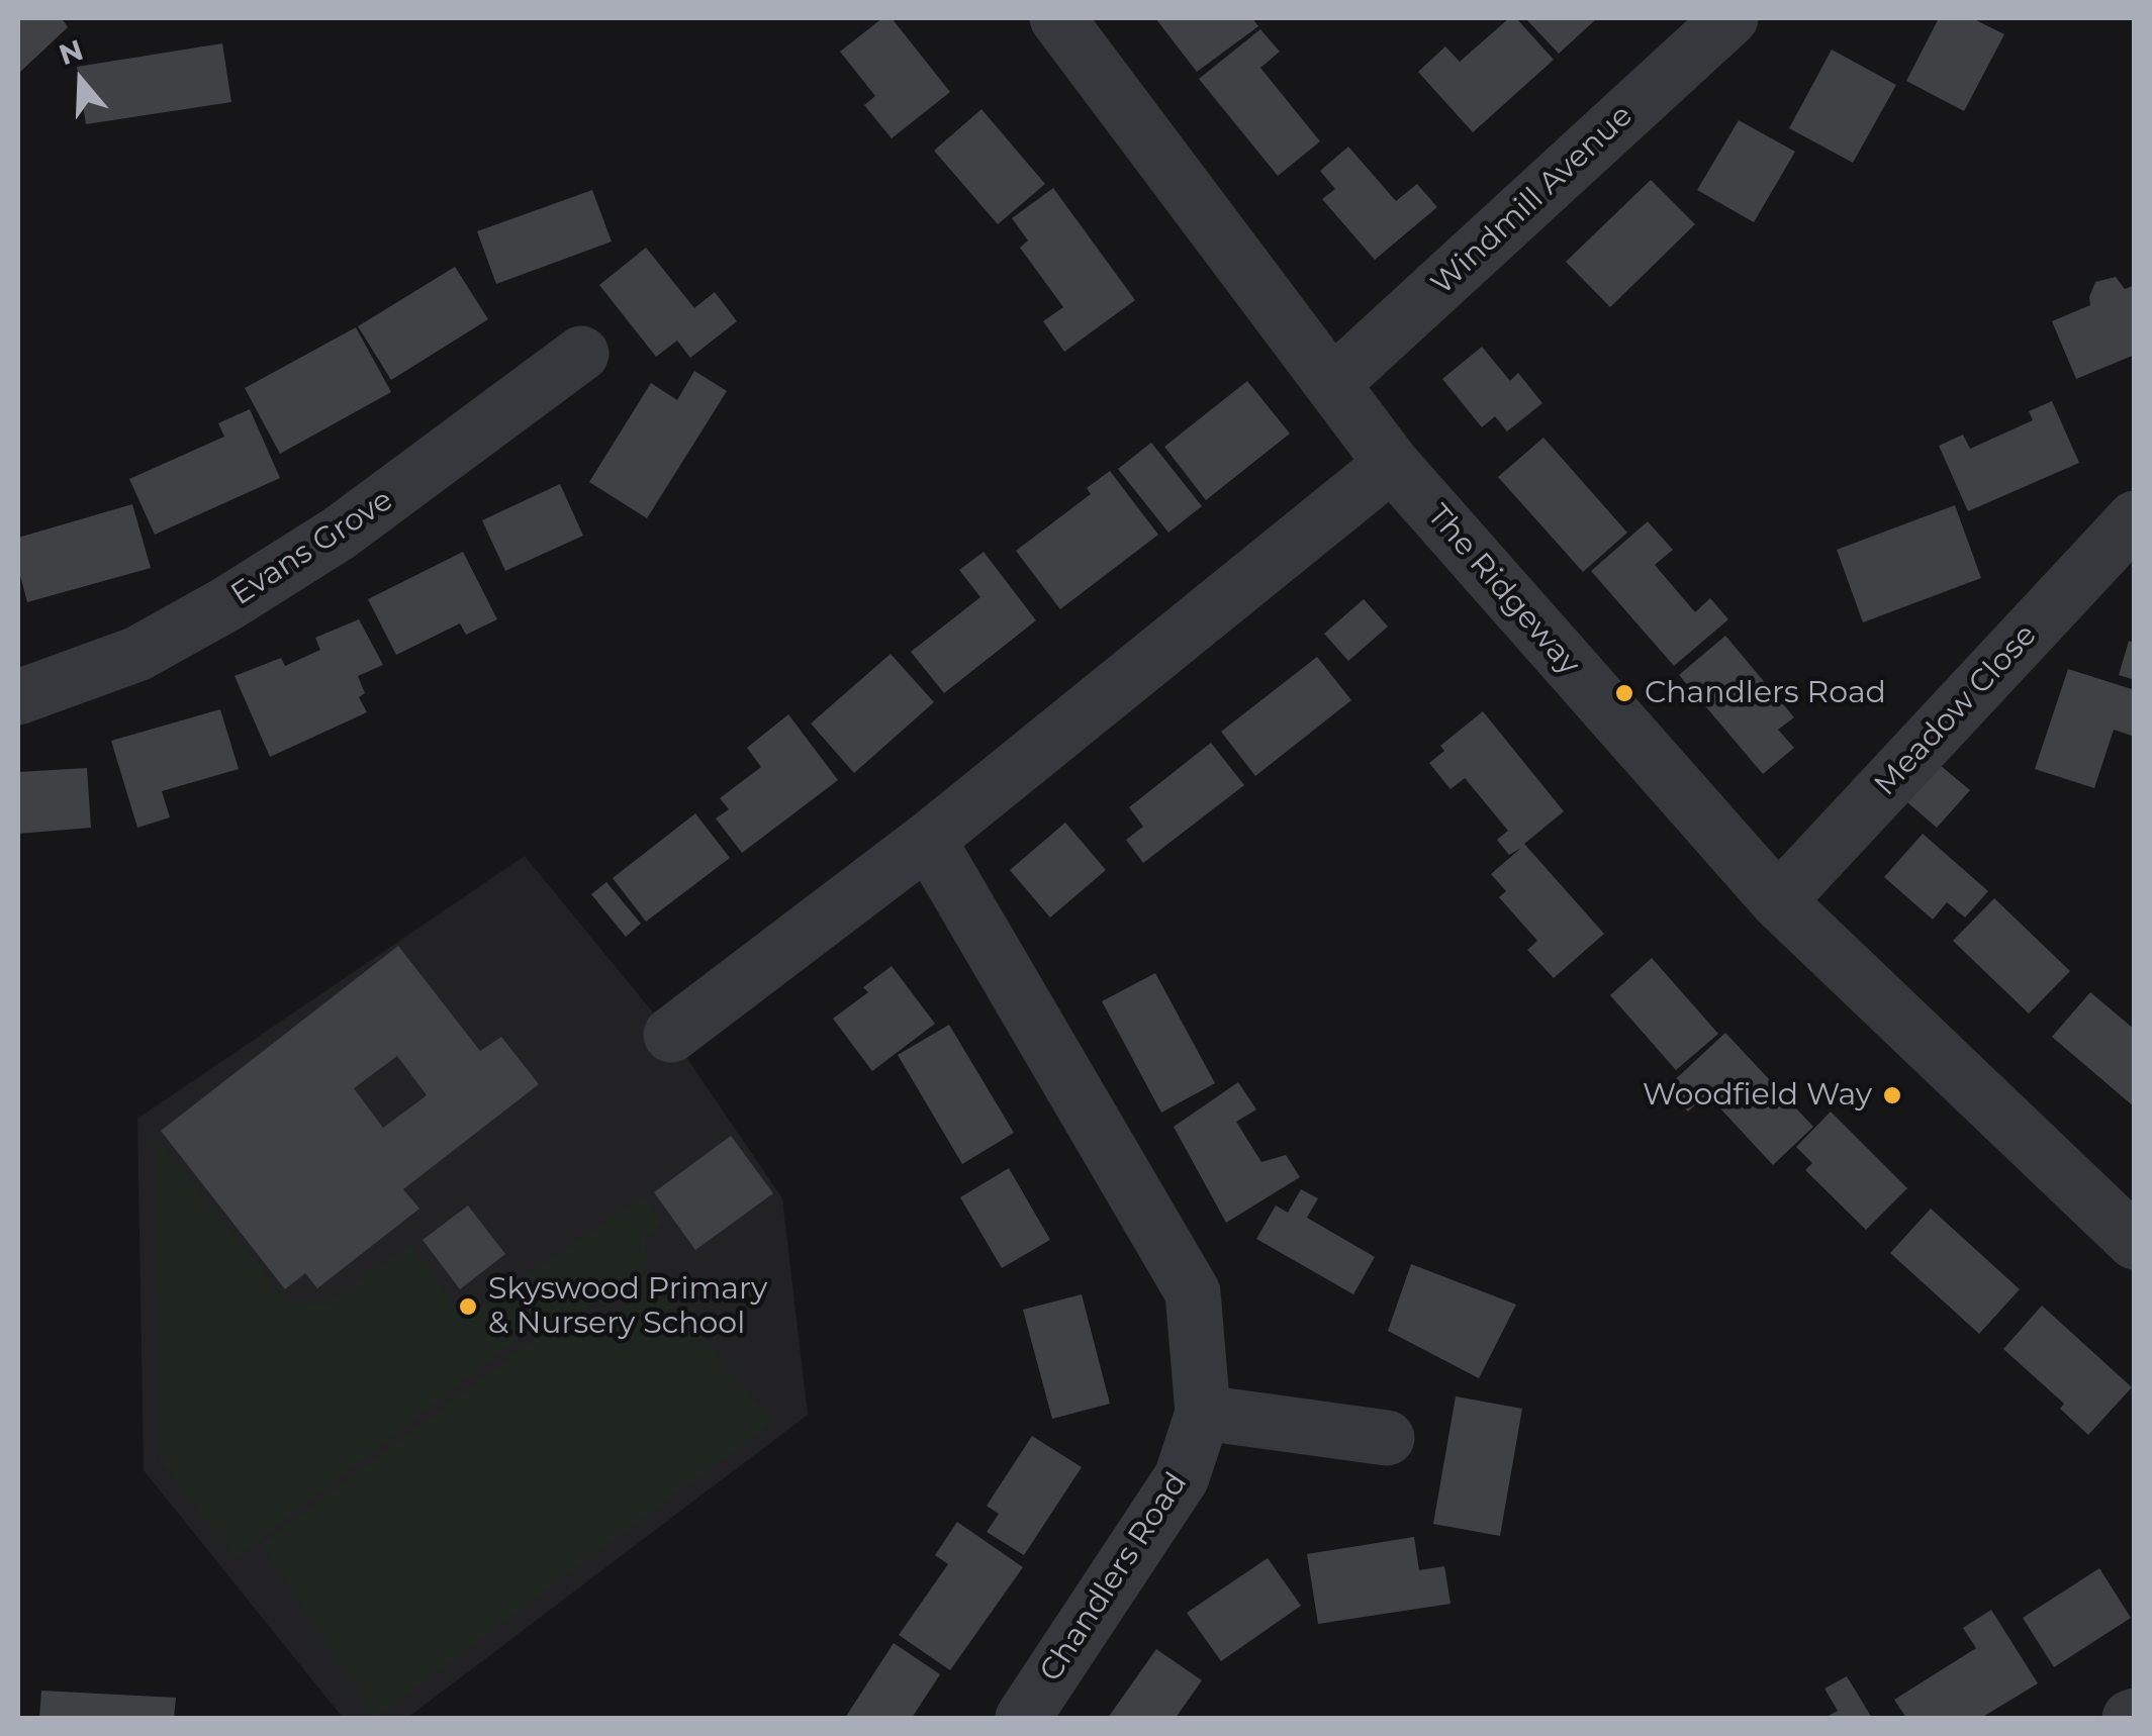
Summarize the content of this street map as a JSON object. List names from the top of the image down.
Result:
{
  "streets": {
    "street": [
      "Windmill Avenue",
      "Evans Grove",
      "The Ridgeway",
      "Meadow Close",
      "Chandlers Road"
    ]
  },
  "crossings": [
    ["Windmill Avenue", "The Ridgeway"],
    ["The Ridgeway", "Meadow Close"]
  ],
  "places": ["Chandlers Road", "Woodfield Way", "Skyswood Primary & Nursery School"],
  "north": "top"
}
